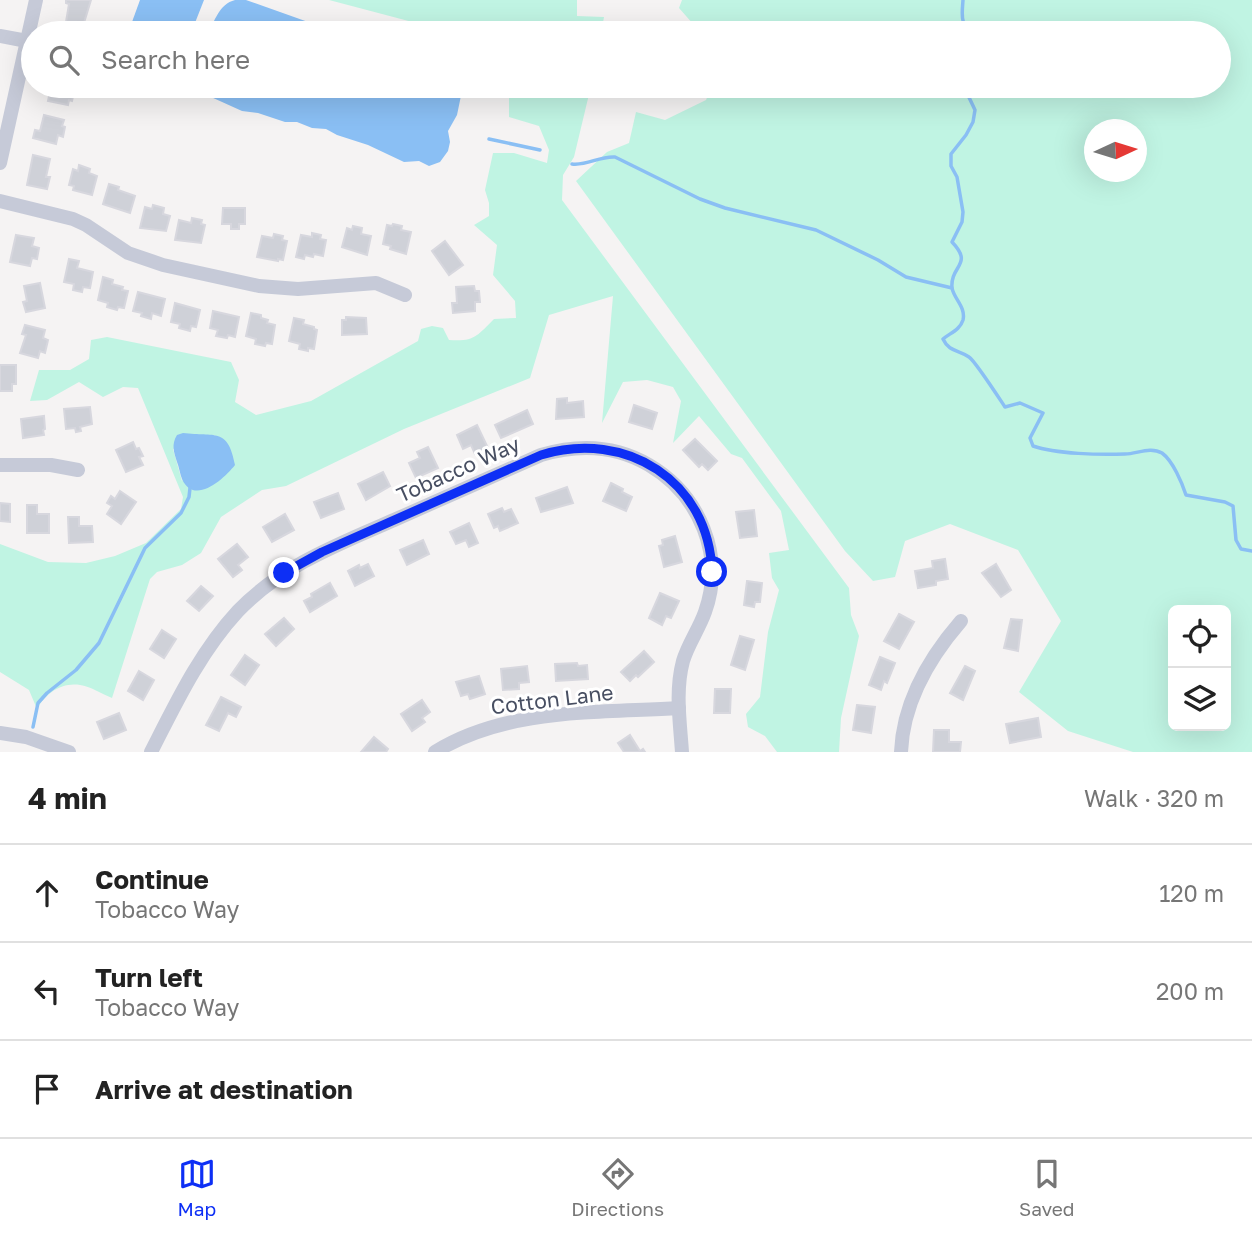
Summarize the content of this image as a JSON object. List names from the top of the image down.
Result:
{
  "streets": {
    "street": ["Tobacco Way", "Cotton Lane"]
  },
  "crossings": [
    ["Tobacco Way", "Cotton Lane"]
  ],
  "north": "right",
  "page": {
    "search": "Search here",
    "heading": ["4 min", "Walk · 320 m"],
    "list": [
      ["Continue", "Tobacco Way", "120 m"],
      ["Turn left", "Tobacco Way", "200 m"],
      "Arrive at destination"
    ],
    "nav": ["Map", "Directions", "Saved"]
  }
}
